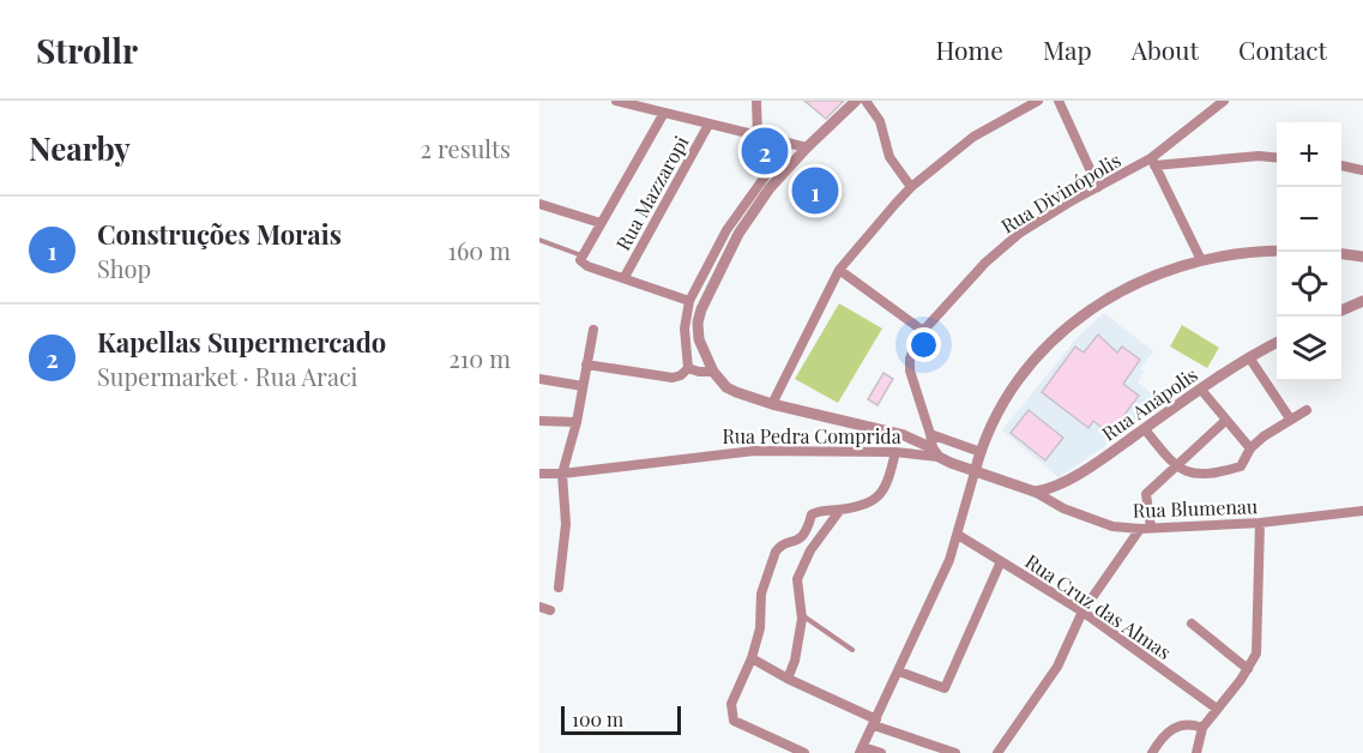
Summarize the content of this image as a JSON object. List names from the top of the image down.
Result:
{
  "streets": {
    "street": [
      "Rua Mazzaropi",
      "Rua Divinópolis",
      "Rua Anápolis",
      "Rua Pedra Comprida",
      "Rua Blumenau",
      "Rua Cruz das Almas"
    ]
  },
  "crossings": [
    ["Rua Divinópolis", "Rua Pedra Comprida"],
    ["Rua Anápolis", "Rua Pedra Comprida"],
    ["Rua Anápolis", "Rua Blumenau"],
    ["Rua Pedra Comprida", "Rua Blumenau"]
  ],
  "scale_bar": "100 m",
  "page": {
    "header": "Strollr",
    "nav": [
      "Home",
      "Map",
      "About",
      "Contact"
    ],
    "heading": ["Nearby", "2 results"],
    "map_buttons": ["+", "−"],
    "pins": ["2", "1"],
    "list": [
      {
        "mark": "1",
        "name": "Construções Morais",
        "note": "Shop",
        "value": "160 m"
      },
      {
        "mark": "2",
        "name": "Kapellas Supermercado",
        "note": "Supermarket · Rua Araci",
        "value": "210 m"
      }
    ],
    "scale": "100 m"
  }
}
